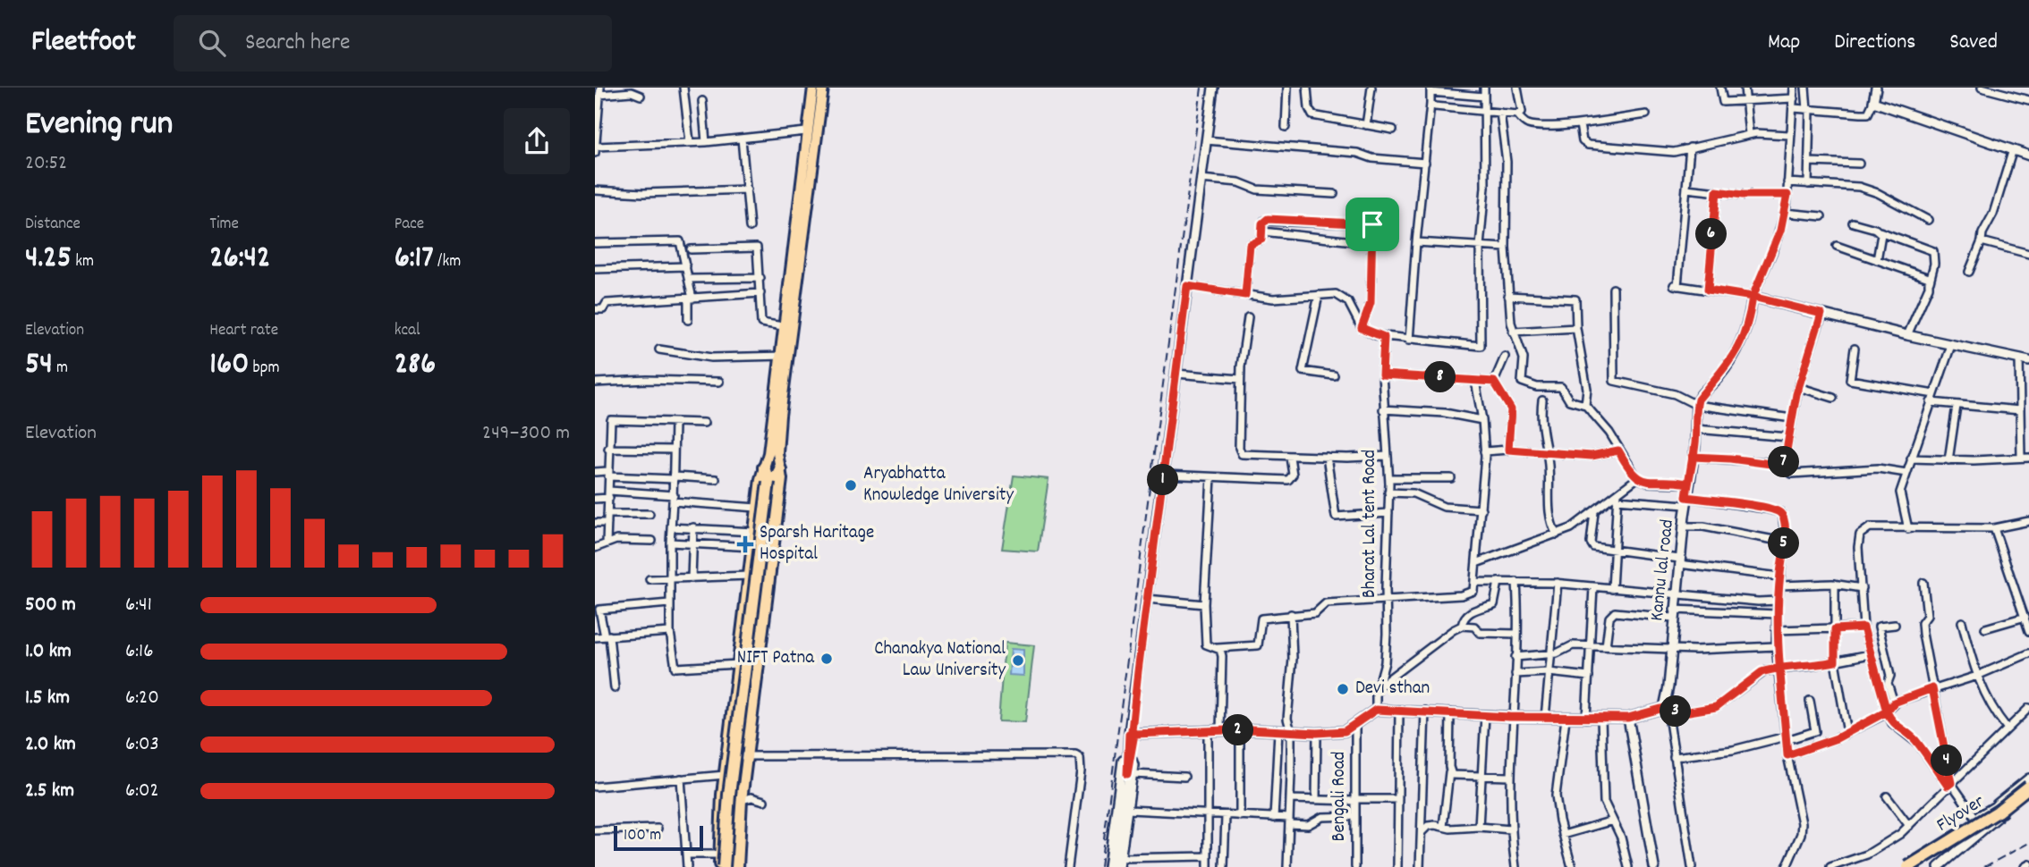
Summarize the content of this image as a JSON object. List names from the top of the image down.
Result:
{
  "streets": {
    "highway": ["Flyover"],
    "street": ["Bharat Lal tent Road", "Kannu lal road", "Bengali Road"]
  },
  "places": {
    "other": [
      "Aryabhatta Knowledge University",
      "NIFT Patna",
      "Chanakya National Law University",
      "Devi sthan"
    ],
    "health": ["Sparsh Haritage Hospital"]
  },
  "scale_bar": "100 m",
  "page": {
    "header": "Fleetfoot",
    "search": "Search here",
    "nav": ["Map", "Directions", "Saved"],
    "heading": ["Evening run", "20:52"],
    "stats": [
      ["Distance", "4.25 km"],
      ["Time", "26:42"],
      ["Pace", "6:17 /km"],
      ["Elevation", "54 m"],
      ["Heart rate", "160 bpm"],
      ["kcal", "286"]
    ],
    "pins": [
      "6",
      "8",
      "7",
      "1",
      "5",
      "3",
      "2",
      "4"
    ],
    "chart": ["Elevation", "249–300 m"],
    "list": [
      {
        "name": "500 m",
        "note": "6:41"
      },
      {
        "name": "1.0 km",
        "note": "6:16"
      },
      {
        "name": "1.5 km",
        "note": "6:20"
      },
      {
        "name": "2.0 km",
        "note": "6:03"
      },
      {
        "name": "2.5 km",
        "note": "6:02"
      }
    ],
    "scale": "100 m"
  }
}
